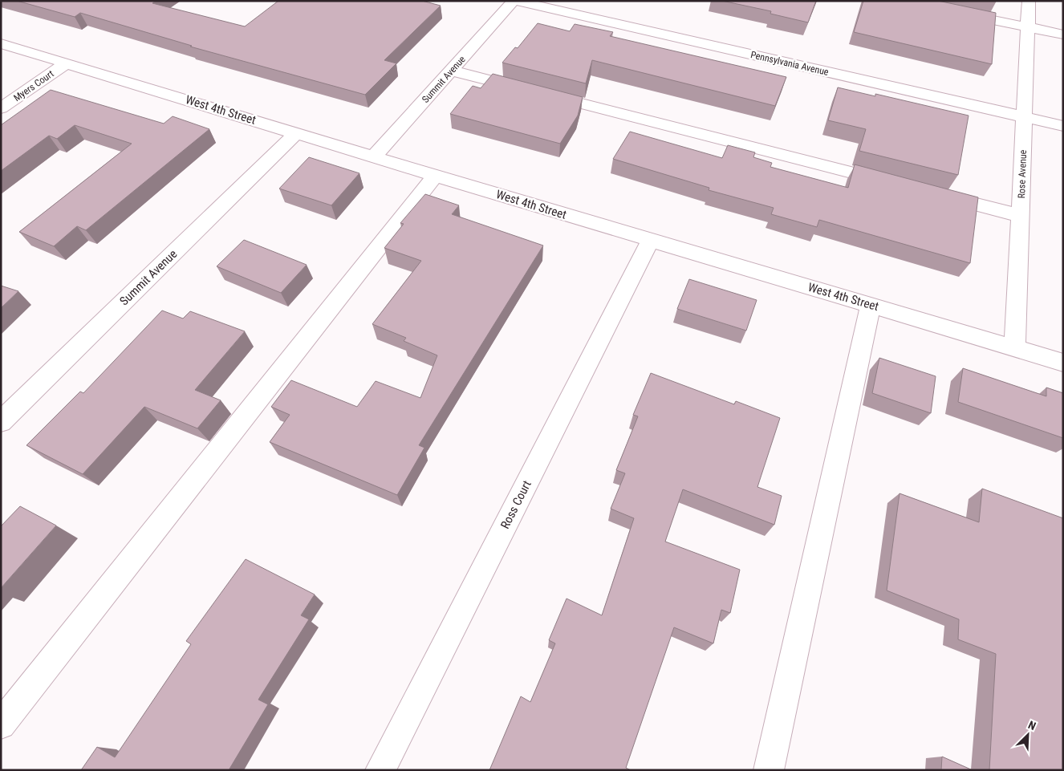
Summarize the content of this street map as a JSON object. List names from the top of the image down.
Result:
{
  "streets": {
    "street": [
      "Pennsylvania Avenue",
      "Summit Avenue",
      "Myers Court",
      "West 4th Street",
      "Rose Avenue",
      "Ross Court"
    ]
  },
  "crossings": [
    ["Pennsylvania Avenue", "Summit Avenue"],
    ["Pennsylvania Avenue", "Rose Avenue"],
    ["Summit Avenue", "West 4th Street"],
    ["Myers Court", "West 4th Street"],
    ["West 4th Street", "Rose Avenue"],
    ["West 4th Street", "Ross Court"]
  ],
  "north": "top right"
}
